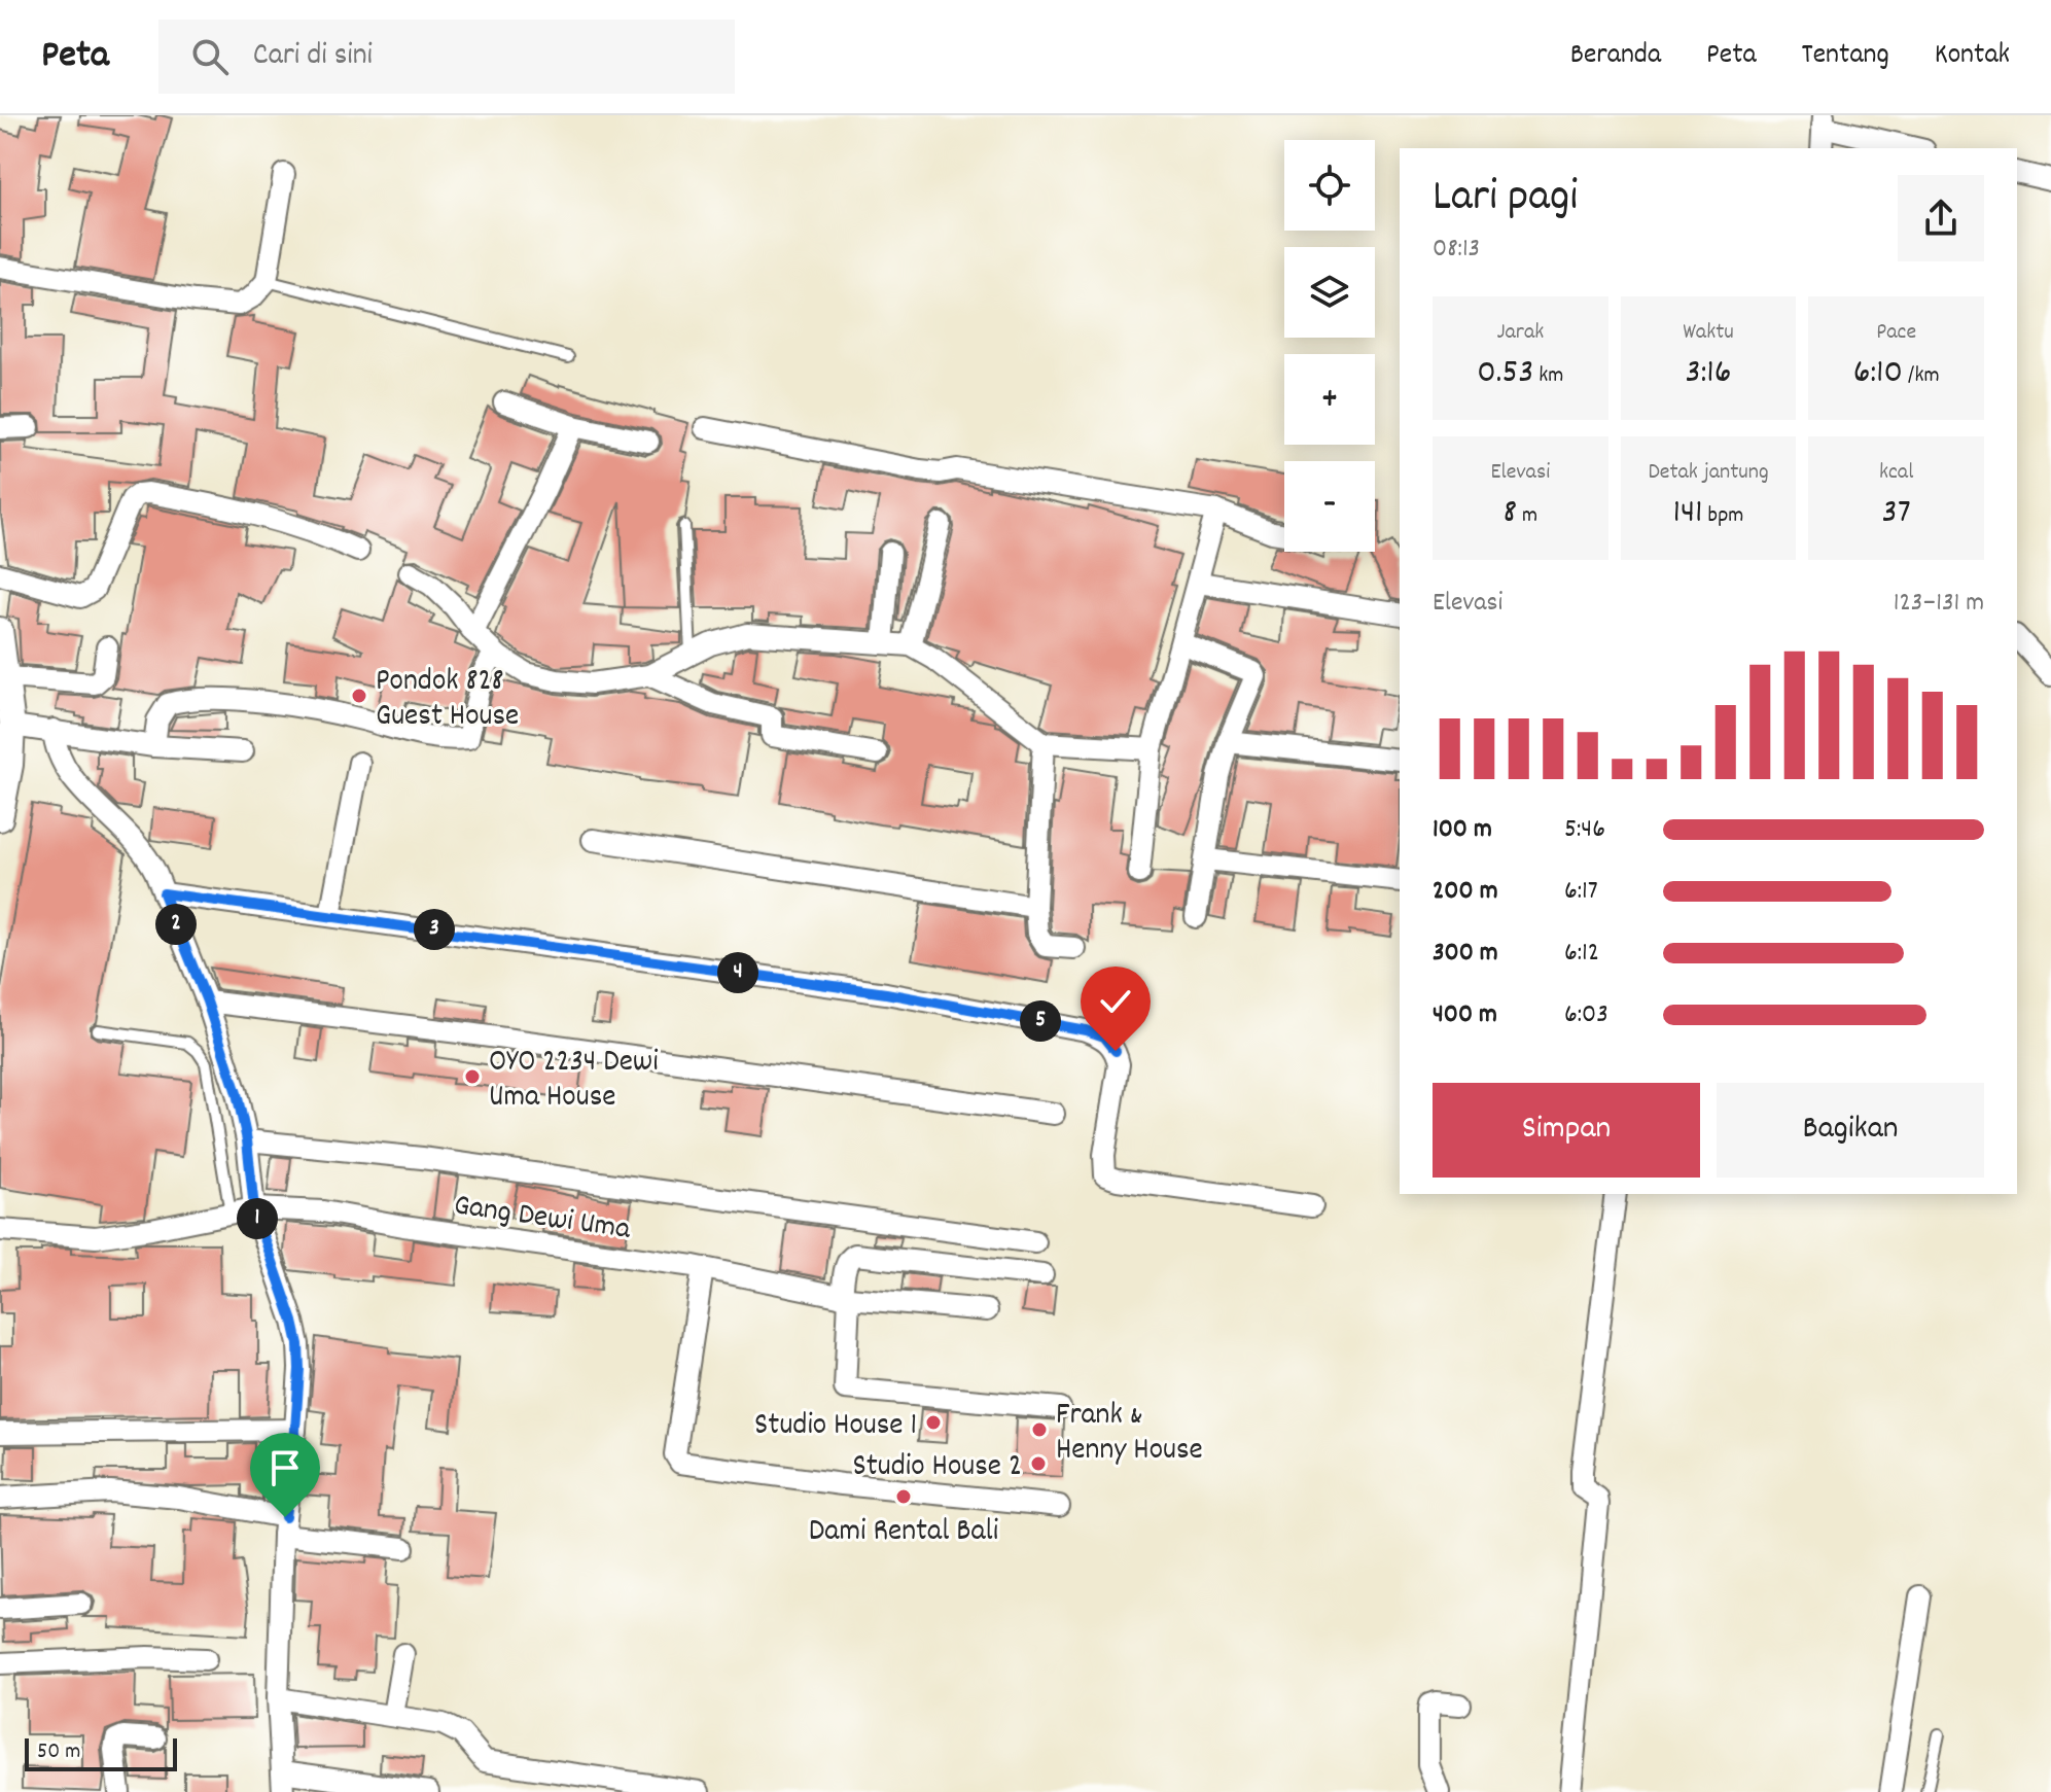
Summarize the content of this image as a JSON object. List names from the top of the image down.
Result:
{
  "streets": {
    "street": ["Gang Dewi Uma"]
  },
  "places": [
    "Pondok 828 Guest House",
    "OYO 2234 Dewi Uma House",
    "Studio House 1",
    "Frank & Henny House",
    "Studio House 2",
    "Dami Rental Bali"
  ],
  "scale_bar": "50 m",
  "page": {
    "header": "Peta",
    "search": "Cari di sini",
    "nav": [
      "Beranda",
      "Peta",
      "Tentang",
      "Kontak"
    ],
    "map_buttons": ["+", "−"],
    "heading": ["Lari pagi", "08:13"],
    "stats": [
      ["Jarak", "0.53 km"],
      ["Waktu", "3:16"],
      ["Pace", "6:10 /km"],
      ["Elevasi", "8 m"],
      ["Detak jantung", "141 bpm"],
      ["kcal", "37"]
    ],
    "chart": ["Elevasi", "123–131 m"],
    "list": [
      {
        "name": "100 m",
        "note": "5:46"
      },
      {
        "name": "200 m",
        "note": "6:17"
      },
      {
        "name": "300 m",
        "note": "6:12"
      },
      {
        "name": "400 m",
        "note": "6:03"
      }
    ],
    "pins": [
      "2",
      "3",
      "4",
      "5",
      "1"
    ],
    "buttons": ["Simpan", "Bagikan"],
    "scale": "50 m"
  }
}
